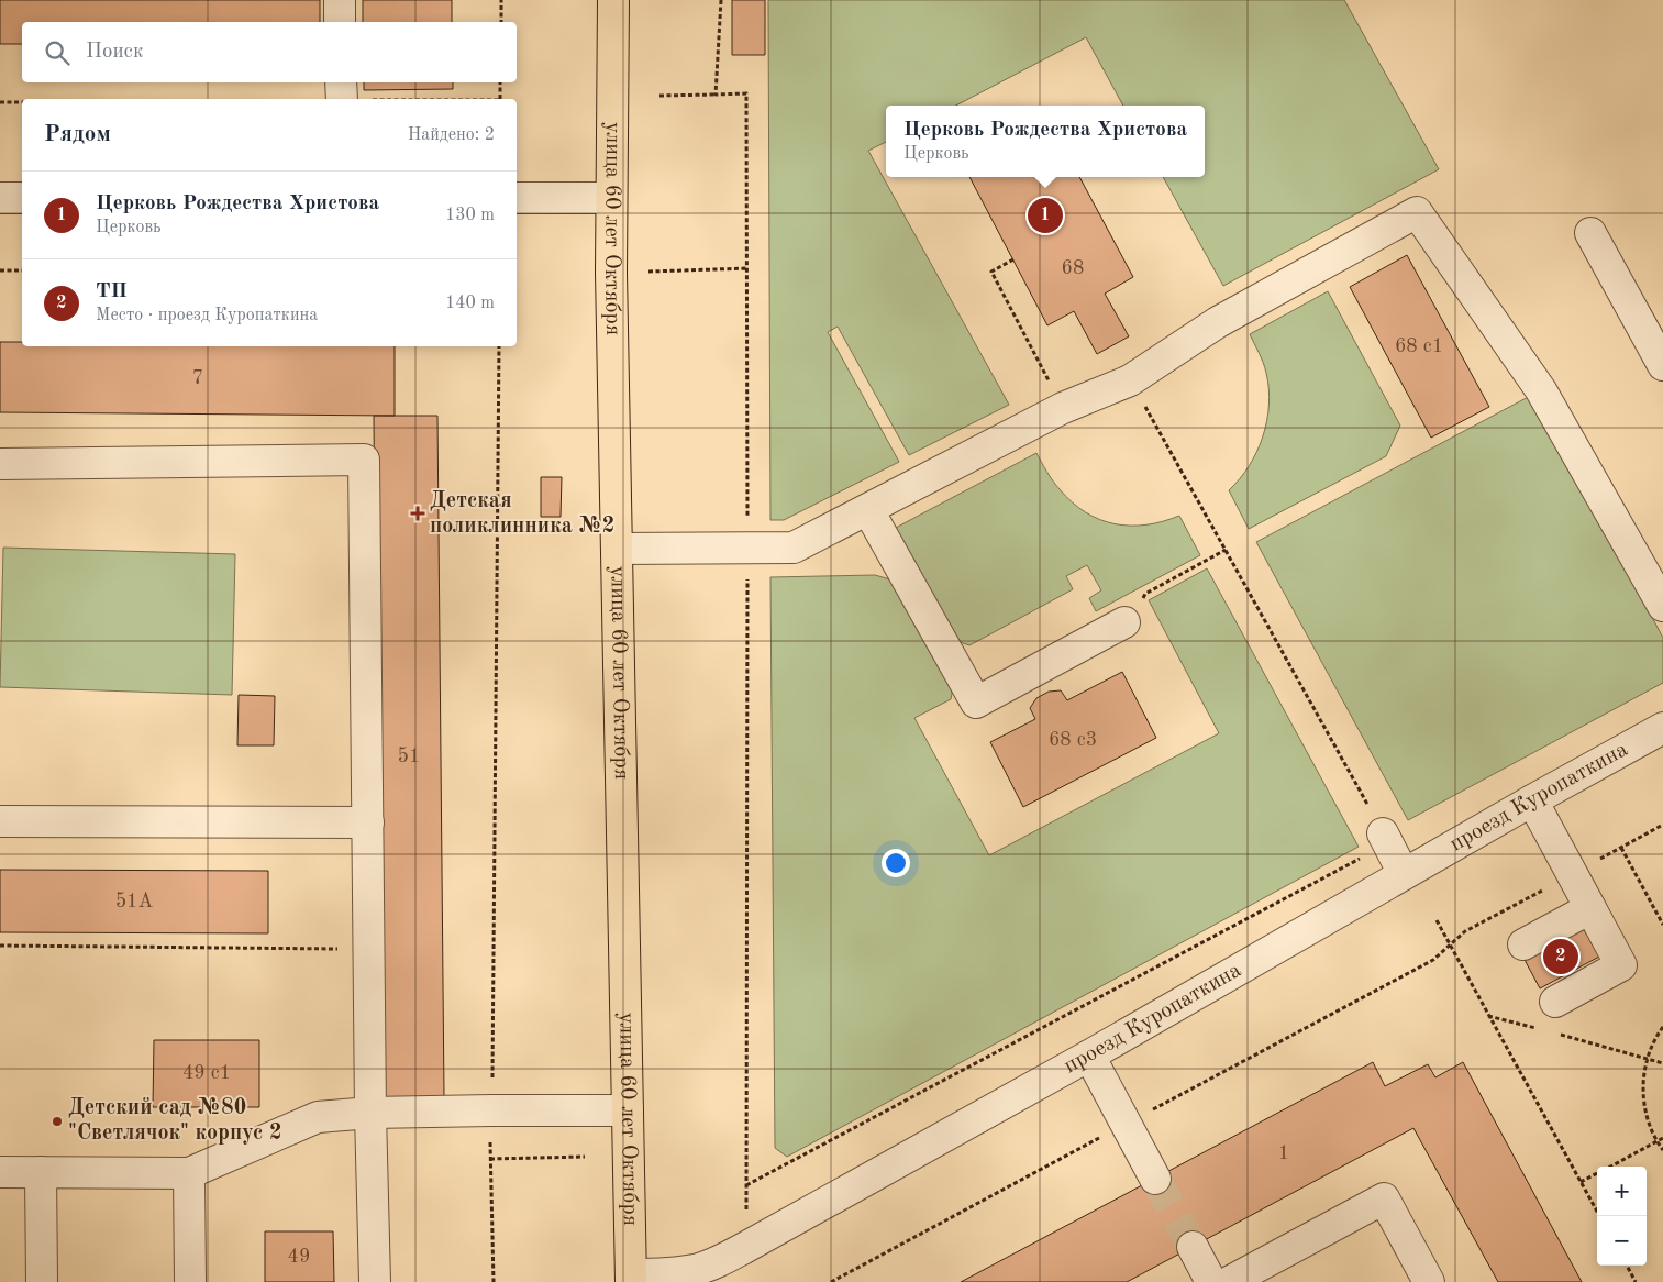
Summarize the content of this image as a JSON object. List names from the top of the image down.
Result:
{
  "streets": {
    "main road": ["улица 60 лет Октября"],
    "street": ["проезд Куропаткина"]
  },
  "crossings": [
    ["улица 60 лет Октября", "проезд Куропаткина"]
  ],
  "places": {
    "health": ["Детская поликлинника №2"],
    "other": ["Детский сад №80 \"Светлячок\" корпус 2"]
  },
  "house_numbers": [
    "68",
    "68 с1",
    "7",
    "68 с3",
    "51",
    "51А",
    "49 с1",
    "1",
    "49"
  ],
  "page": {
    "search": "Поиск",
    "heading": ["Рядом", "Найдено: 2"],
    "popup": ["Церковь Рождества Христова", "Церковь"],
    "list": [
      {
        "mark": "1",
        "name": "Церковь Рождества Христова",
        "note": "Церковь",
        "value": "130 m"
      },
      {
        "mark": "2",
        "name": "ТП",
        "note": "Место · проезд Куропаткина",
        "value": "140 m"
      }
    ],
    "pins": ["1", "2"],
    "map_buttons": ["+", "−"]
  }
}
